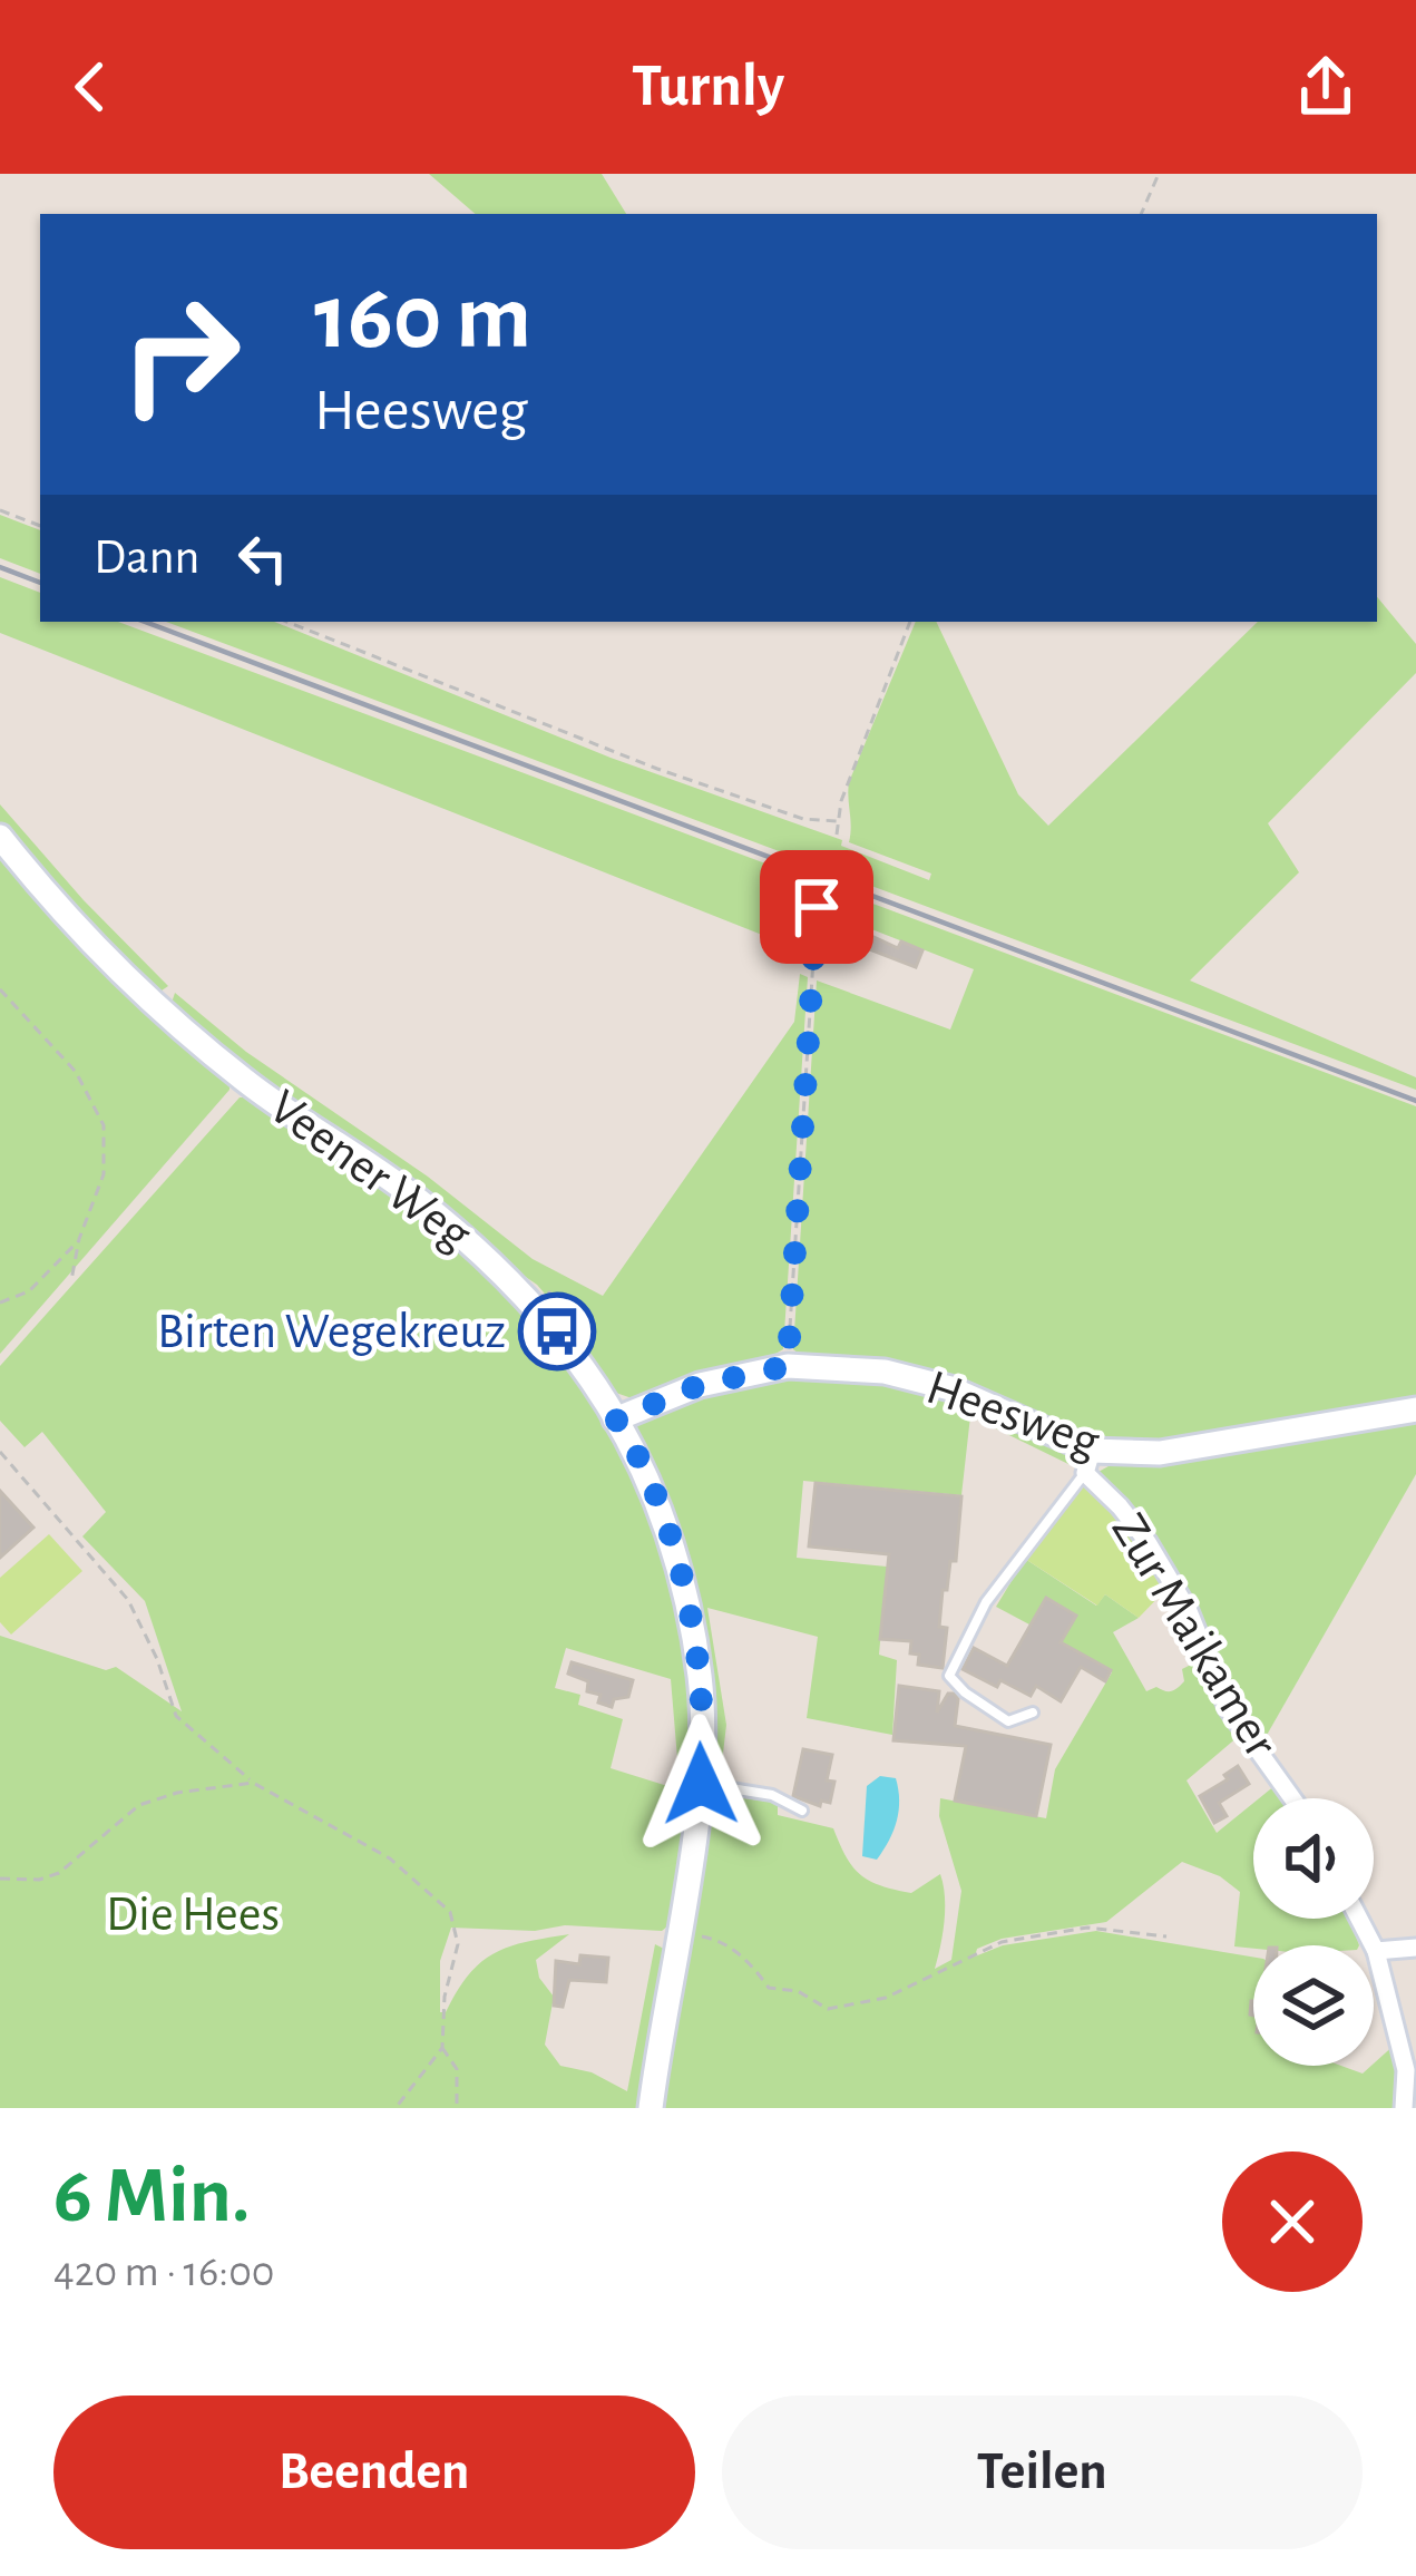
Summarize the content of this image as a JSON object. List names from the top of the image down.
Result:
{
  "streets": {
    "main road": ["Veener Weg", "Heesweg"],
    "street": ["Zur Maikamer"]
  },
  "crossings": [
    ["Veener Weg", "Heesweg"],
    ["Heesweg", "Zur Maikamer"]
  ],
  "parks": ["Die Hees"],
  "places": {
    "bus stop": ["Birten Wegekreuz"]
  },
  "page": {
    "header": "Turnly",
    "turn": ["160 m", "Heesweg"],
    "then": "Dann",
    "heading": ["6 Min.", "420 m · 16:00"],
    "buttons": ["Beenden", "Teilen"]
  }
}
